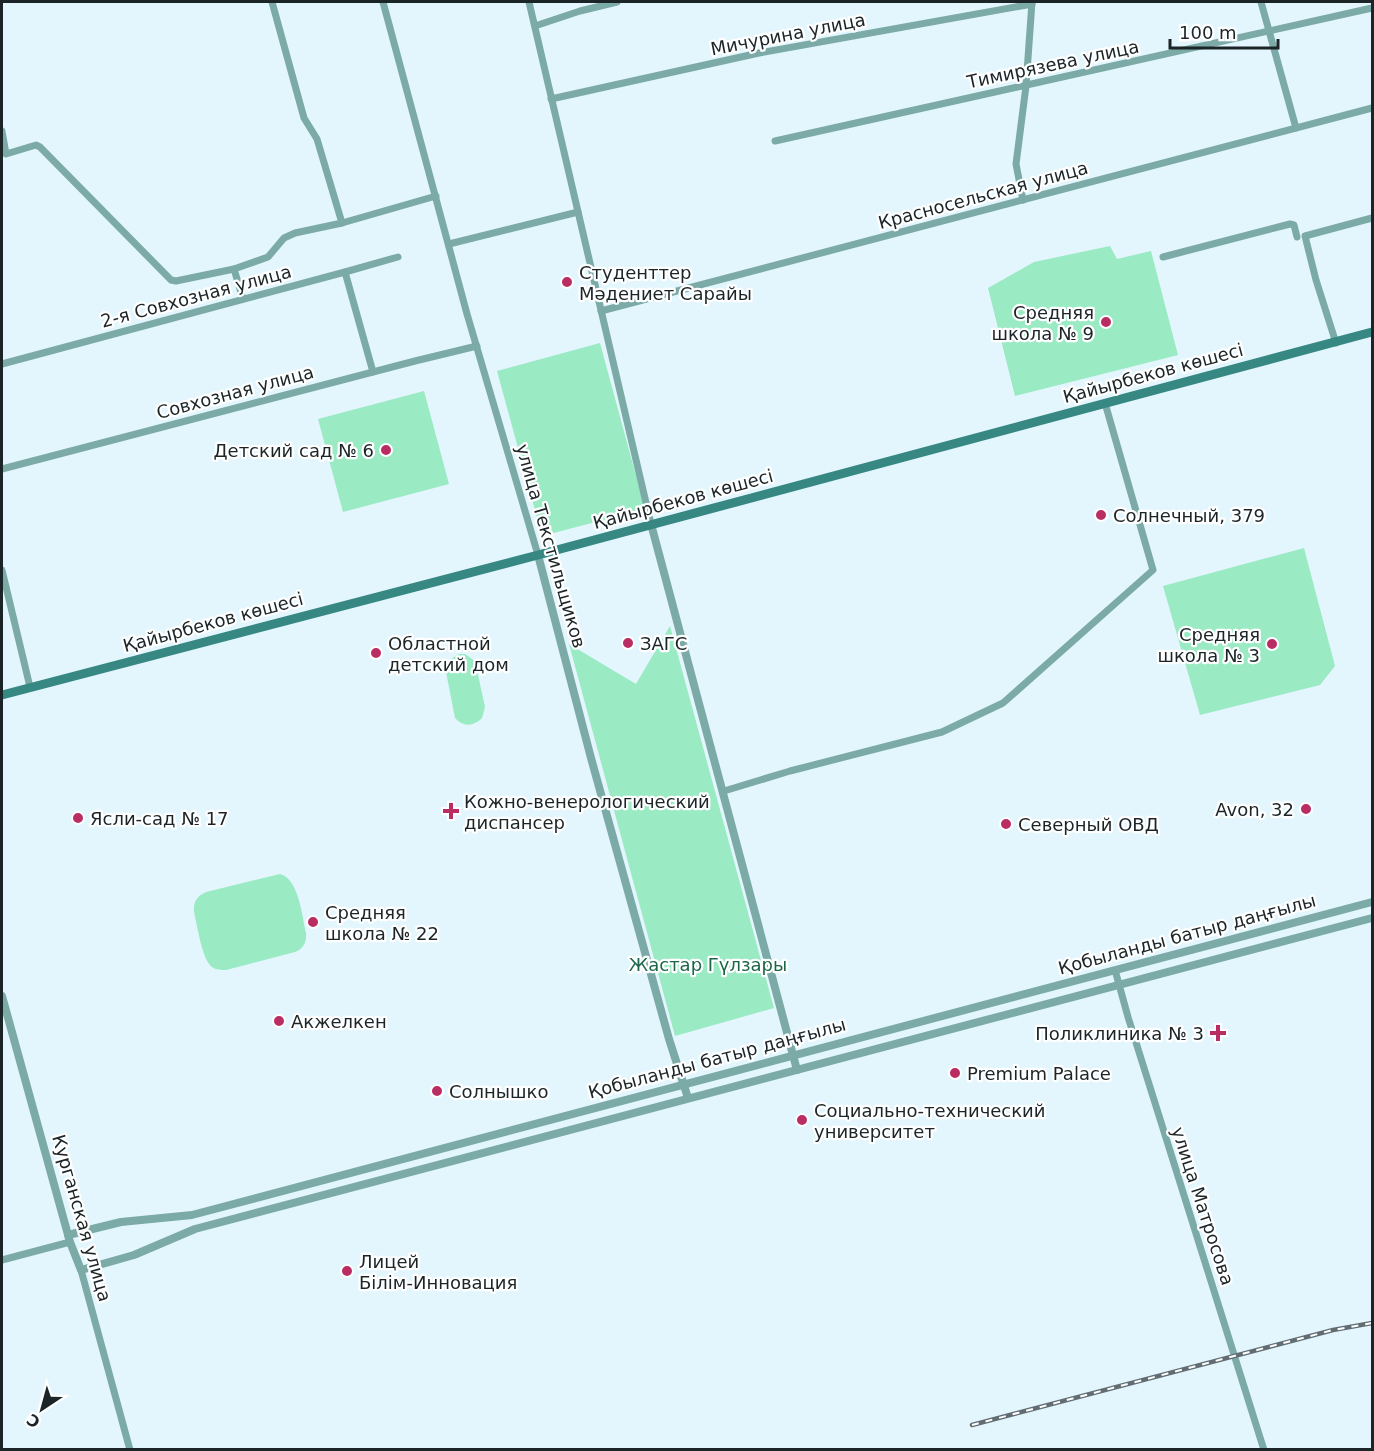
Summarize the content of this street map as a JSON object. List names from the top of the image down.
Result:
{
  "streets": {
    "main road": ["Қайырбеков көшесі"],
    "street": [
      "Мичурина улица",
      "Тимирязева улица",
      "Красносельская улица",
      "2-я Совхозная улица",
      "Совхозная улица",
      "улица Текстильщиков",
      "Қобыланды батыр даңғылы",
      "улица Матросова",
      "Курганская улица"
    ]
  },
  "crossings": [
    ["Қайырбеков көшесі", "улица Текстильщиков"],
    ["Совхозная улица", "улица Текстильщиков"],
    ["улица Текстильщиков", "Қобыланды батыр даңғылы"],
    ["Қобыланды батыр даңғылы", "улица Матросова"],
    ["Қобыланды батыр даңғылы", "Курганская улица"]
  ],
  "parks": ["Жастар Гүлзары"],
  "places": {
    "other": [
      "Студенттер Мәдениет Сарайы",
      "Средняя школа № 9",
      "Детский сад № 6",
      "Солнечный, 379",
      "ЗАГС",
      "Средняя школа № 3",
      "Областной детский дом",
      "Avon, 32",
      "Ясли-сад № 17",
      "Северный ОВД",
      "Средняя школа № 22",
      "Акжелкен",
      "Premium Palace",
      "Солнышко",
      "Социально-технический университет",
      "Лицей Білім-Инновация"
    ],
    "health": ["Кожно-венерологический диспансер", "Поликлиника № 3"]
  },
  "scale_bar": "100 m",
  "north": "bottom left"
}
